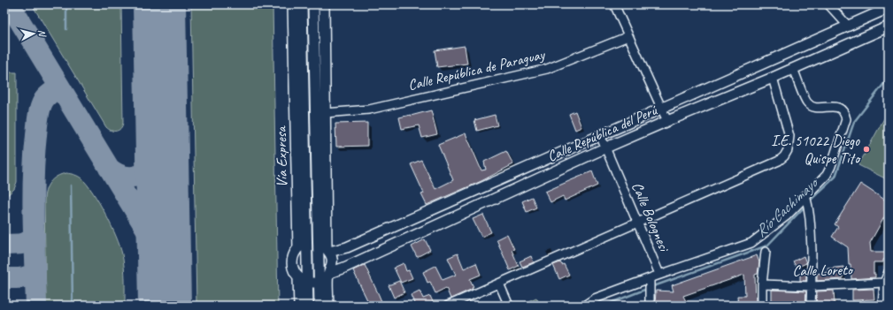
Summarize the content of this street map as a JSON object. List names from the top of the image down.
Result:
{
  "streets": {
    "main road": ["Calle República del Perú", "Vía Expresa"],
    "street": ["Calle República de Paraguay", "Calle Bolognesi", "Calle Loreto"]
  },
  "crossings": [
    ["Calle República del Perú", "Calle Bolognesi"]
  ],
  "water": ["Río Cachimayo"],
  "places": ["I.E. 51022 Diego Quispe Tito"],
  "north": "right"
}
